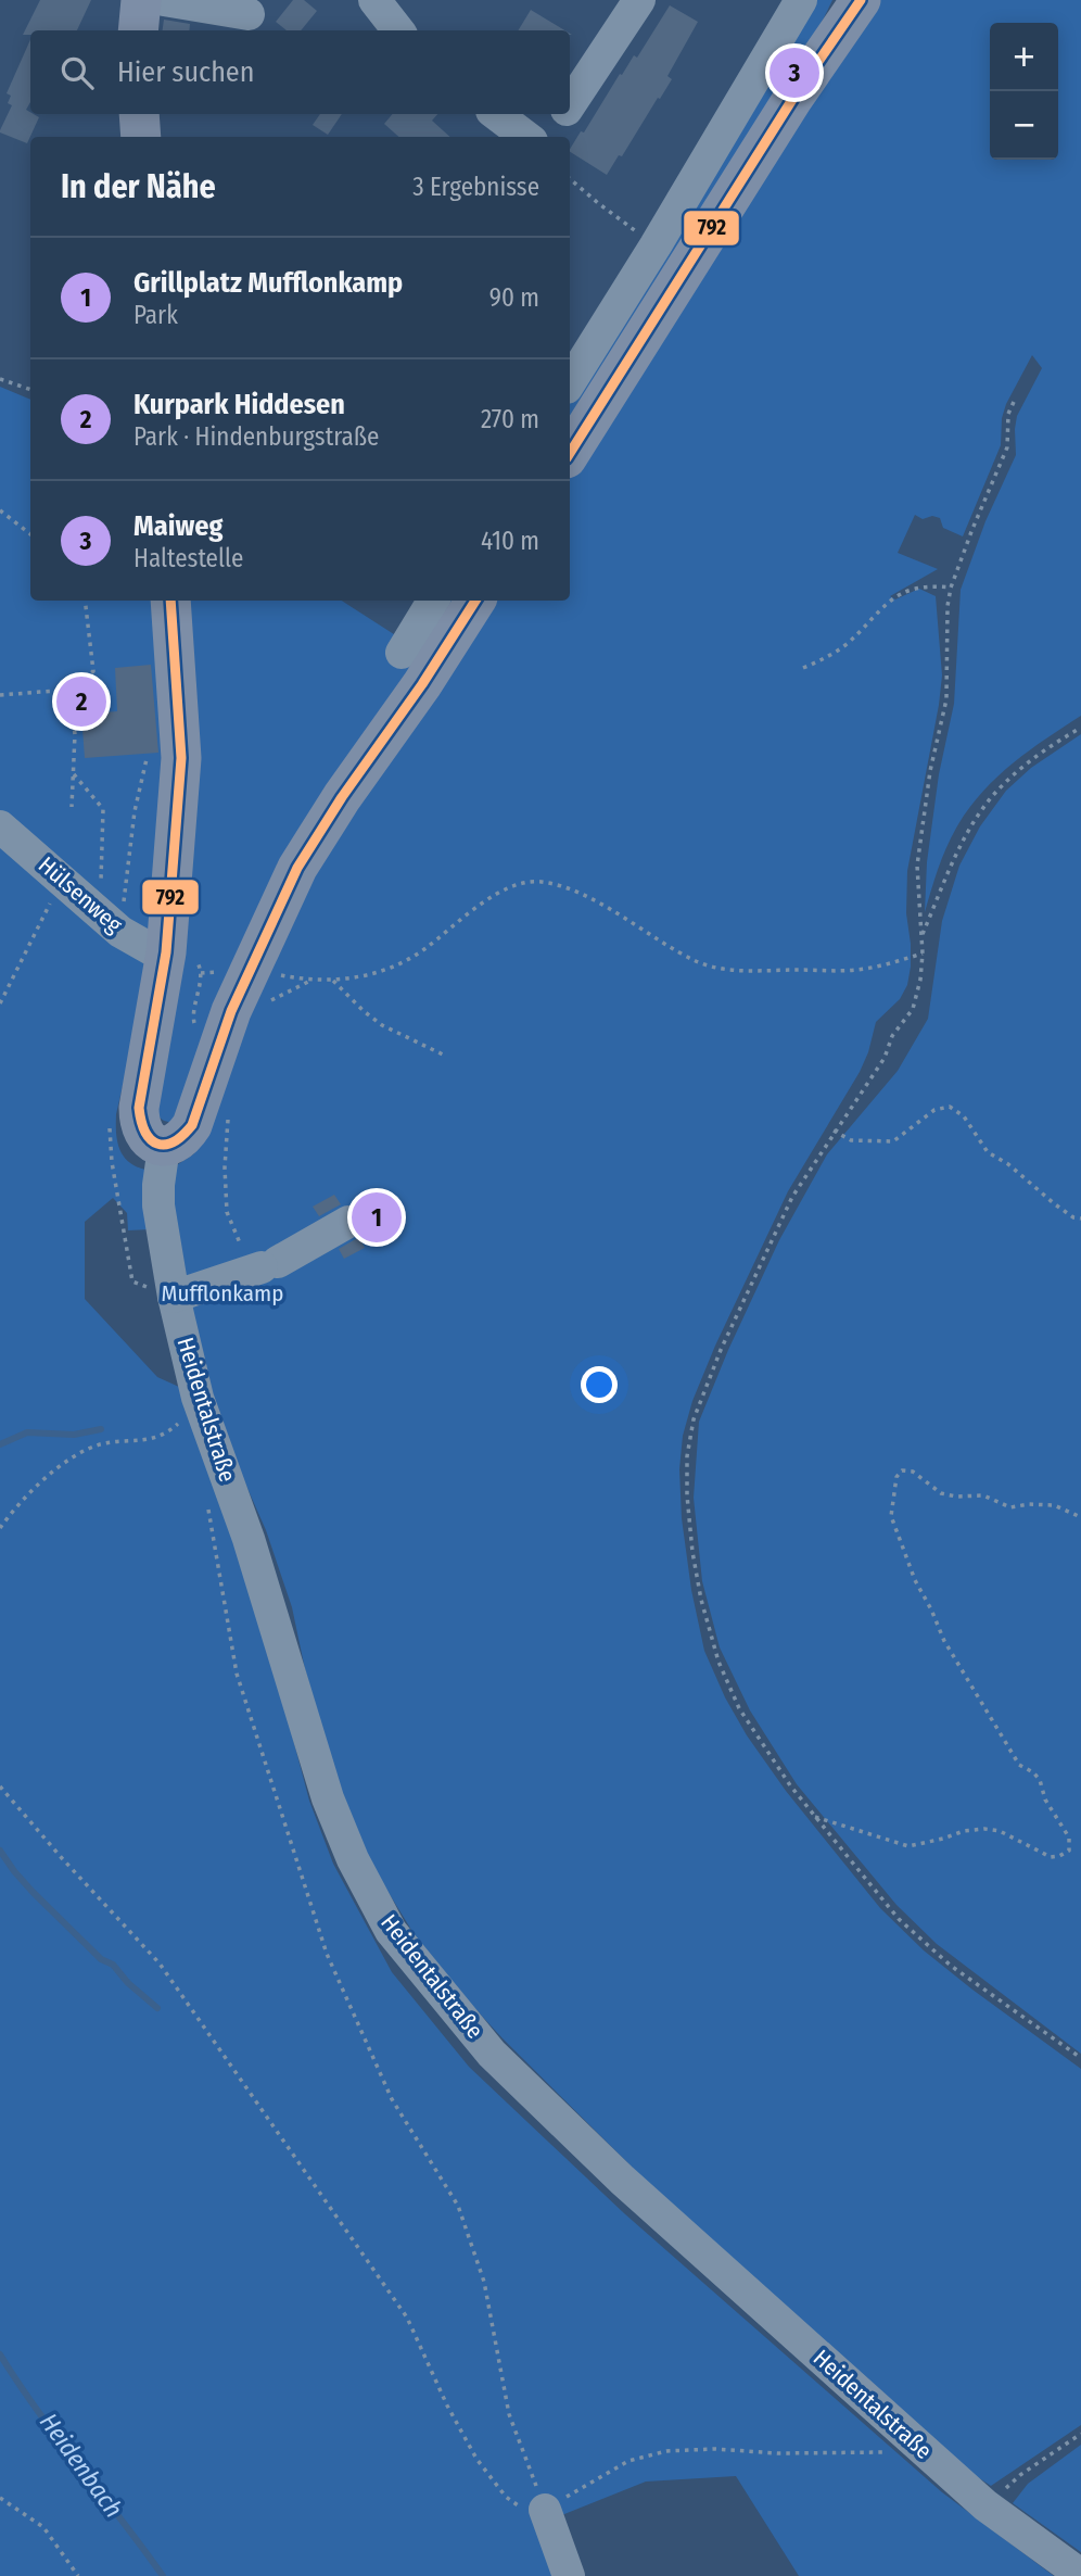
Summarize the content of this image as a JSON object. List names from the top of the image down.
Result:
{
  "streets": {
    "street": ["Hülsenweg", "Heidentalstraße"]
  },
  "water": ["Heidenbach"],
  "parks": ["Mufflonkamp"],
  "lines": ["transit line 792"],
  "page": {
    "map_buttons": ["+", "−"],
    "search": "Hier suchen",
    "pins": ["3", "2", "1"],
    "heading": ["In der Nähe", "3 Ergebnisse"],
    "list": [
      {
        "mark": "1",
        "name": "Grillplatz Mufflonkamp",
        "note": "Park",
        "value": "90 m"
      },
      {
        "mark": "2",
        "name": "Kurpark Hiddesen",
        "note": "Park · Hindenburgstraße",
        "value": "270 m"
      },
      {
        "mark": "3",
        "name": "Maiweg",
        "note": "Haltestelle",
        "value": "410 m"
      }
    ]
  }
}
